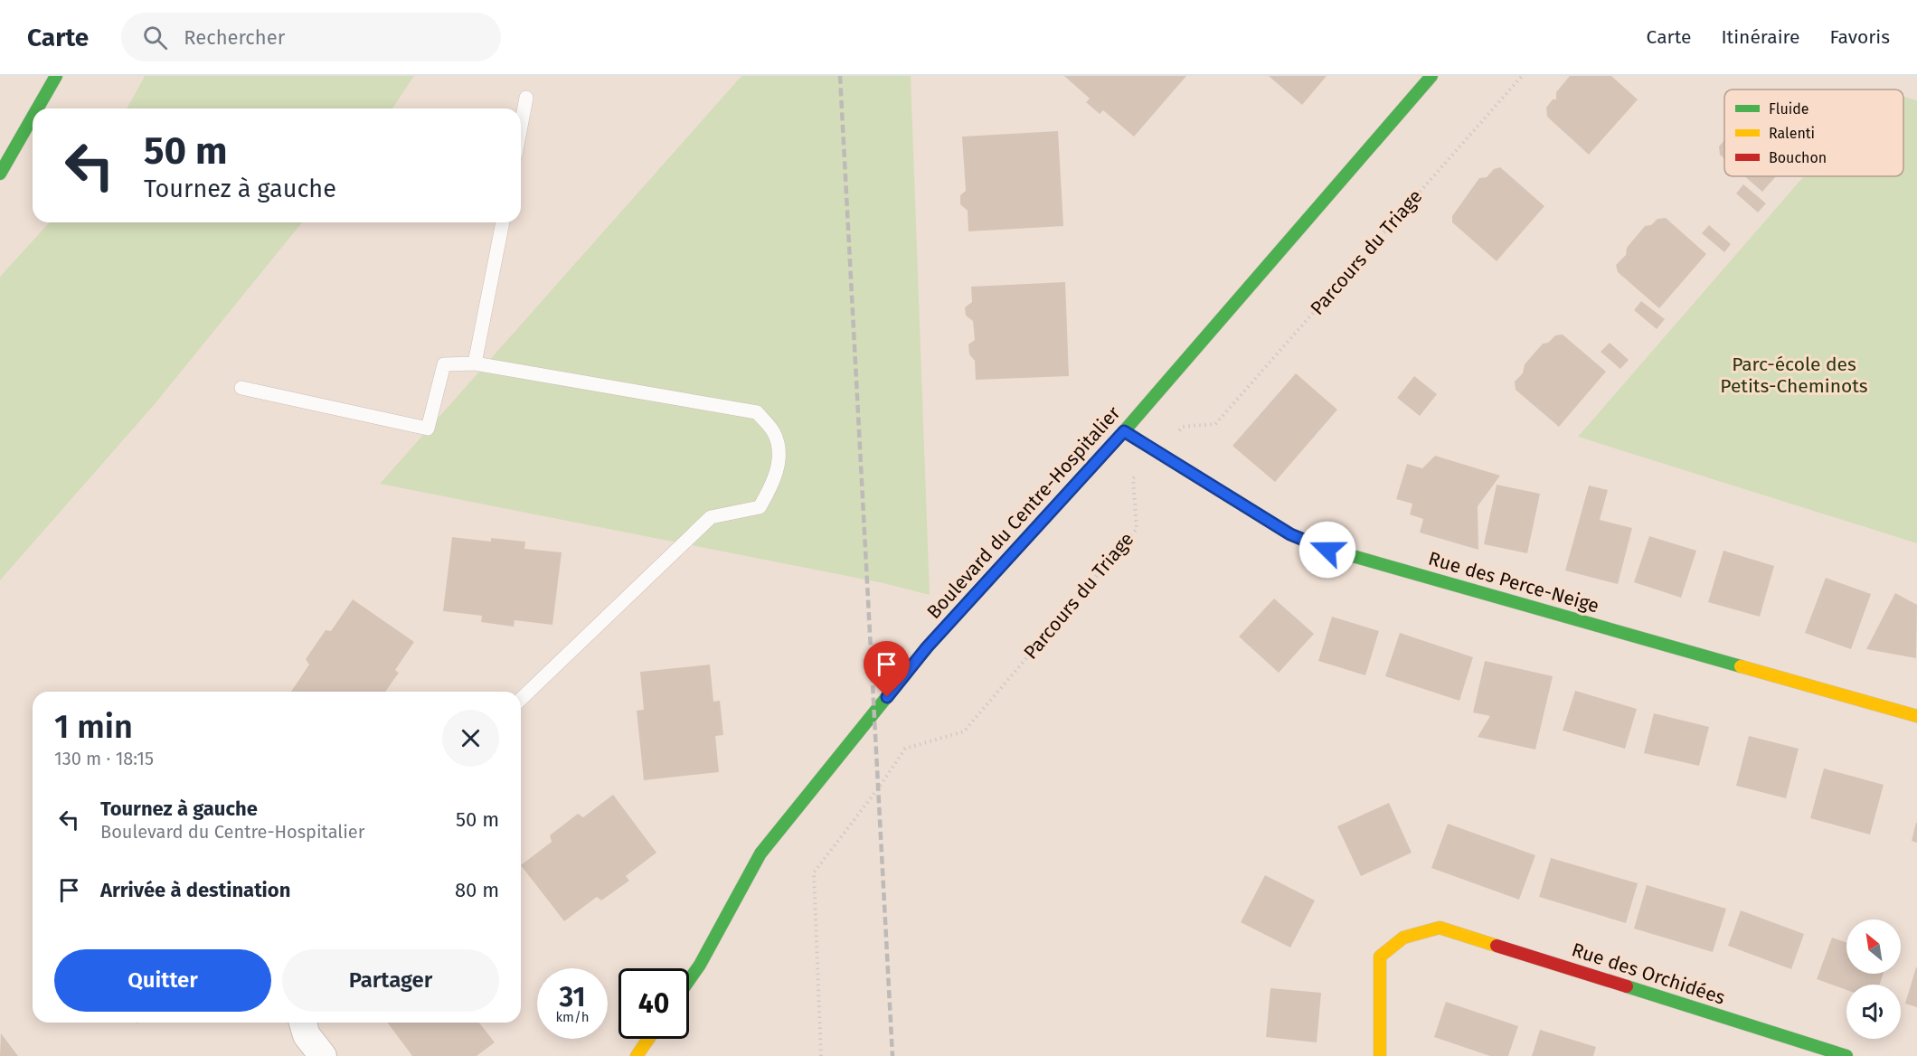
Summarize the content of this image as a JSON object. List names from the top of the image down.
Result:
{
  "streets": {
    "main road": ["Boulevard du Centre-Hospitalier", "Rue des Perce-Neige", "Rue des Orchidées"],
    "path": ["Parcours du Triage"]
  },
  "crossings": [
    ["Parcours du Triage", "Rue des Perce-Neige"],
    ["Boulevard du Centre-Hospitalier", "Rue des Perce-Neige"]
  ],
  "parks": ["Parc-école des Petits-Cheminots"],
  "legend": ["Fluide", "Ralenti", "Bouchon"],
  "north": "top left",
  "page": {
    "header": "Carte",
    "search": "Rechercher",
    "nav": ["Carte", "Itinéraire", "Favoris"],
    "turn": ["50 m", "Tournez à gauche"],
    "heading": ["1 min", "130 m · 18:15"],
    "list": [
      {
        "name": "Tournez à gauche",
        "note": "Boulevard du Centre-Hospitalier",
        "value": "50 m"
      },
      {
        "name": "Arrivée à destination",
        "value": "80 m"
      }
    ],
    "buttons": ["Quitter", "Partager"],
    "speed": "31 km/h",
    "limit": "40"
  }
}
